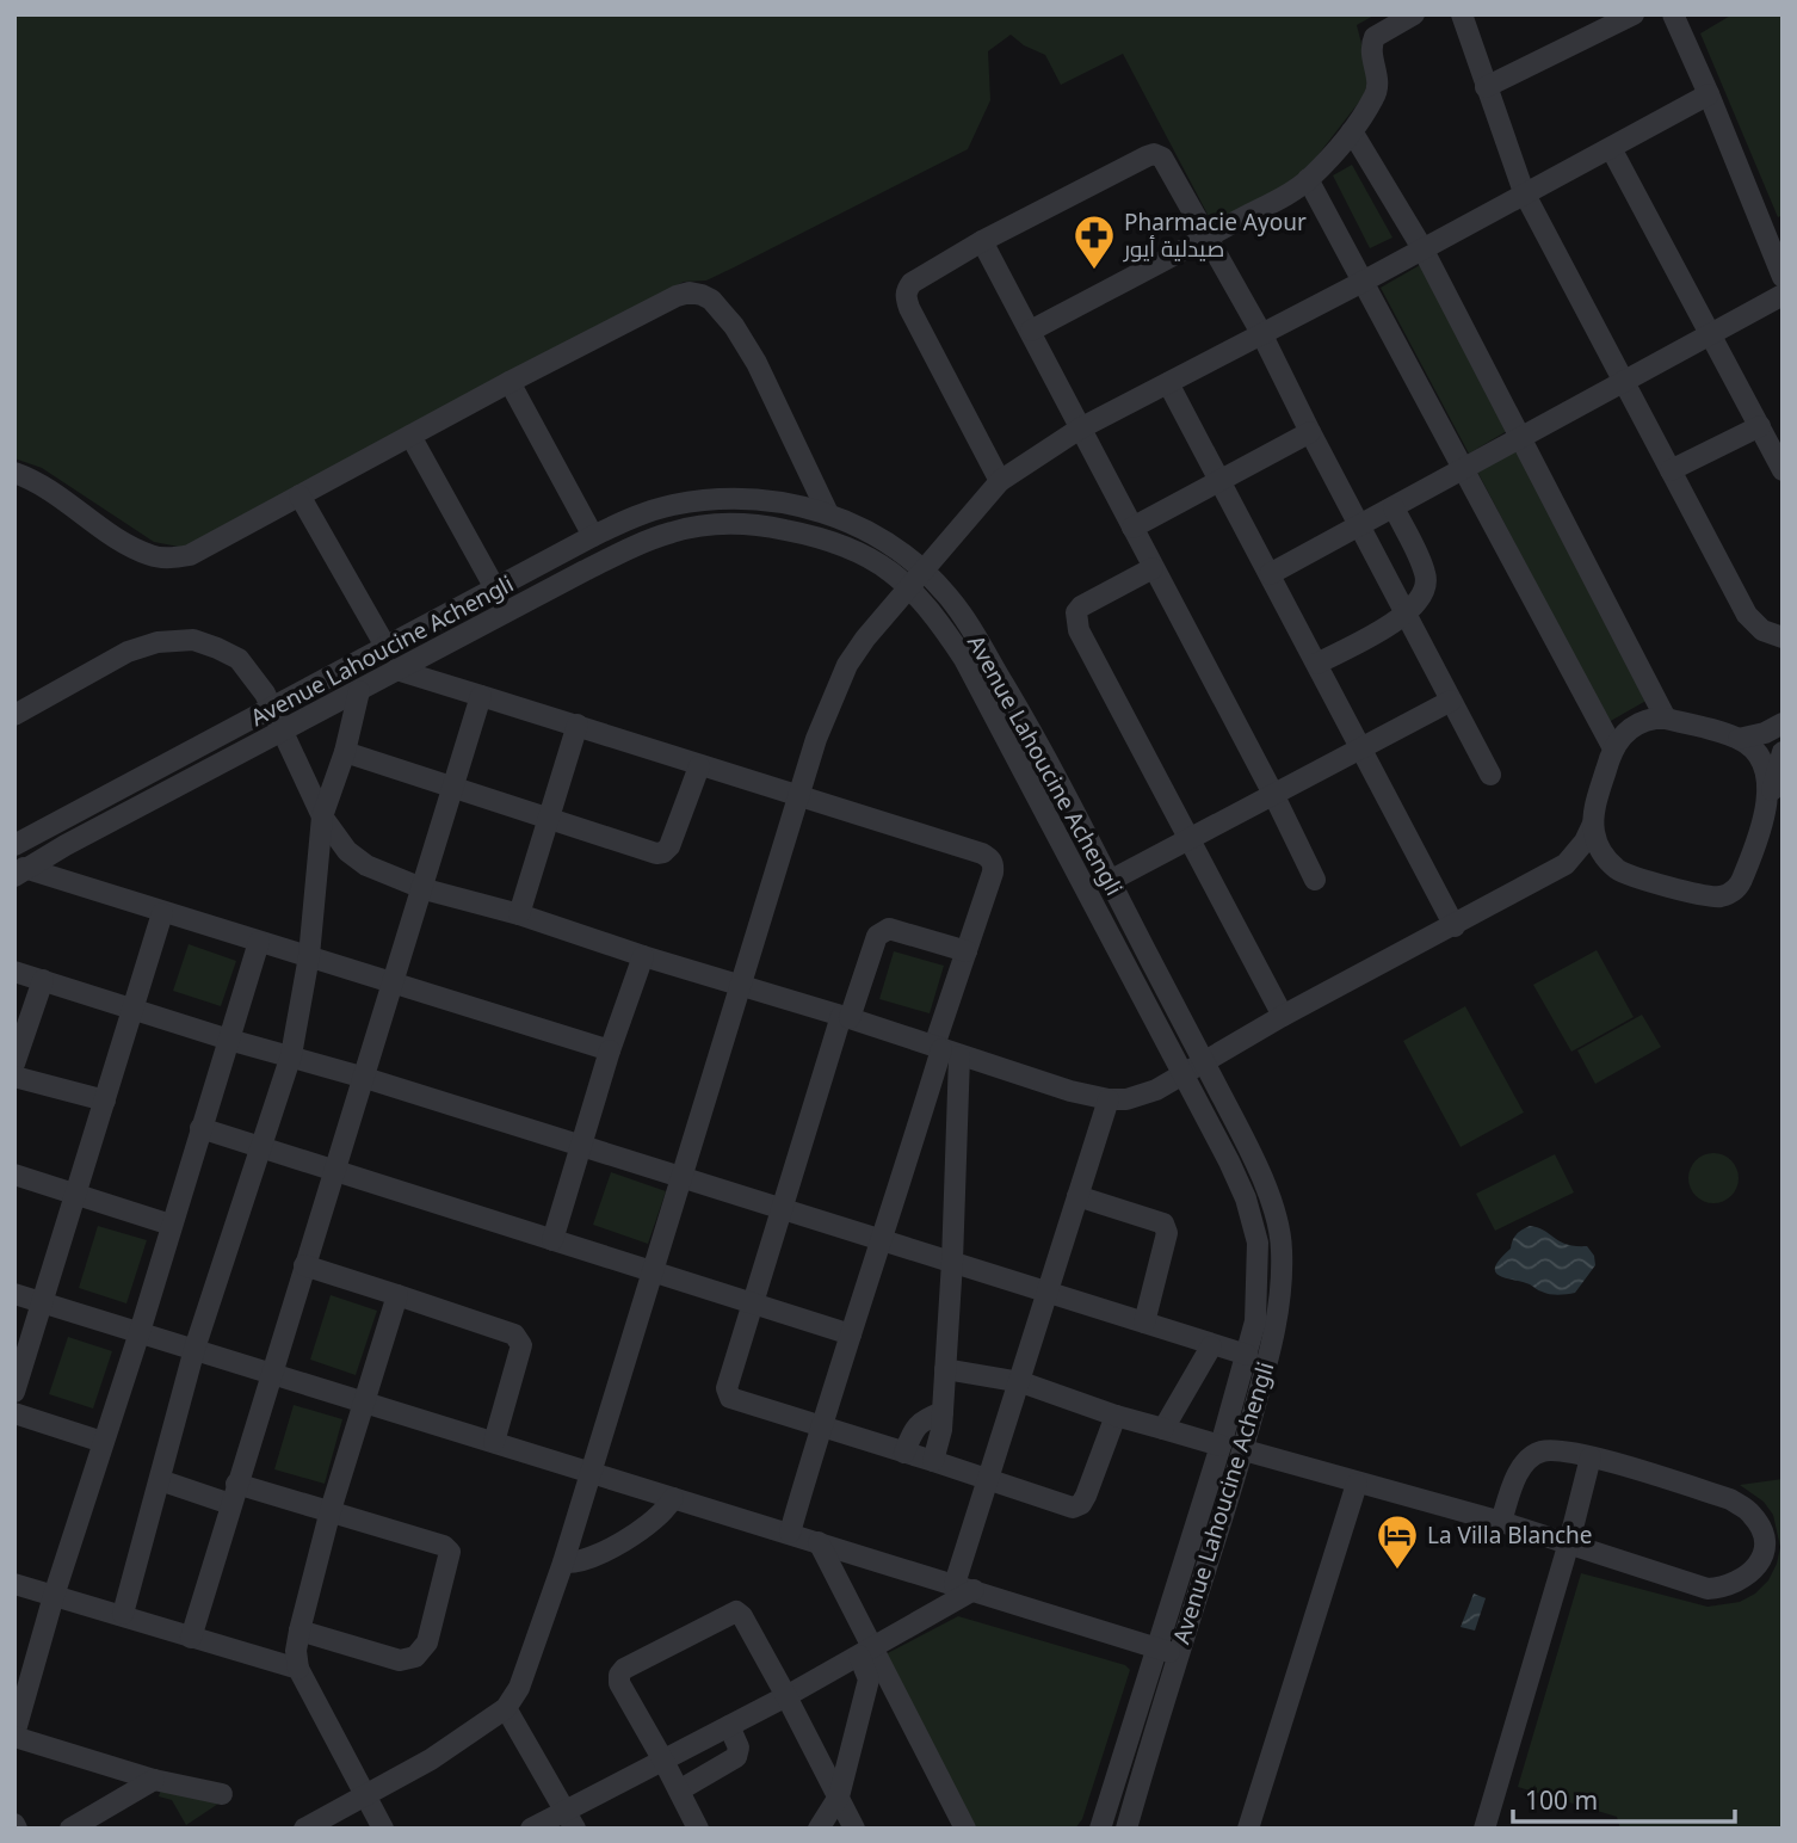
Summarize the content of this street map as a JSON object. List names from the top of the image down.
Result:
{
  "streets": {
    "street": ["Avenue Lahoucine Achengli"]
  },
  "places": {
    "pharmacy": ["Pharmacie Ayour صيدلية أيور"],
    "hotel": ["La Villa Blanche"]
  },
  "scale_bar": "100 m"
}
